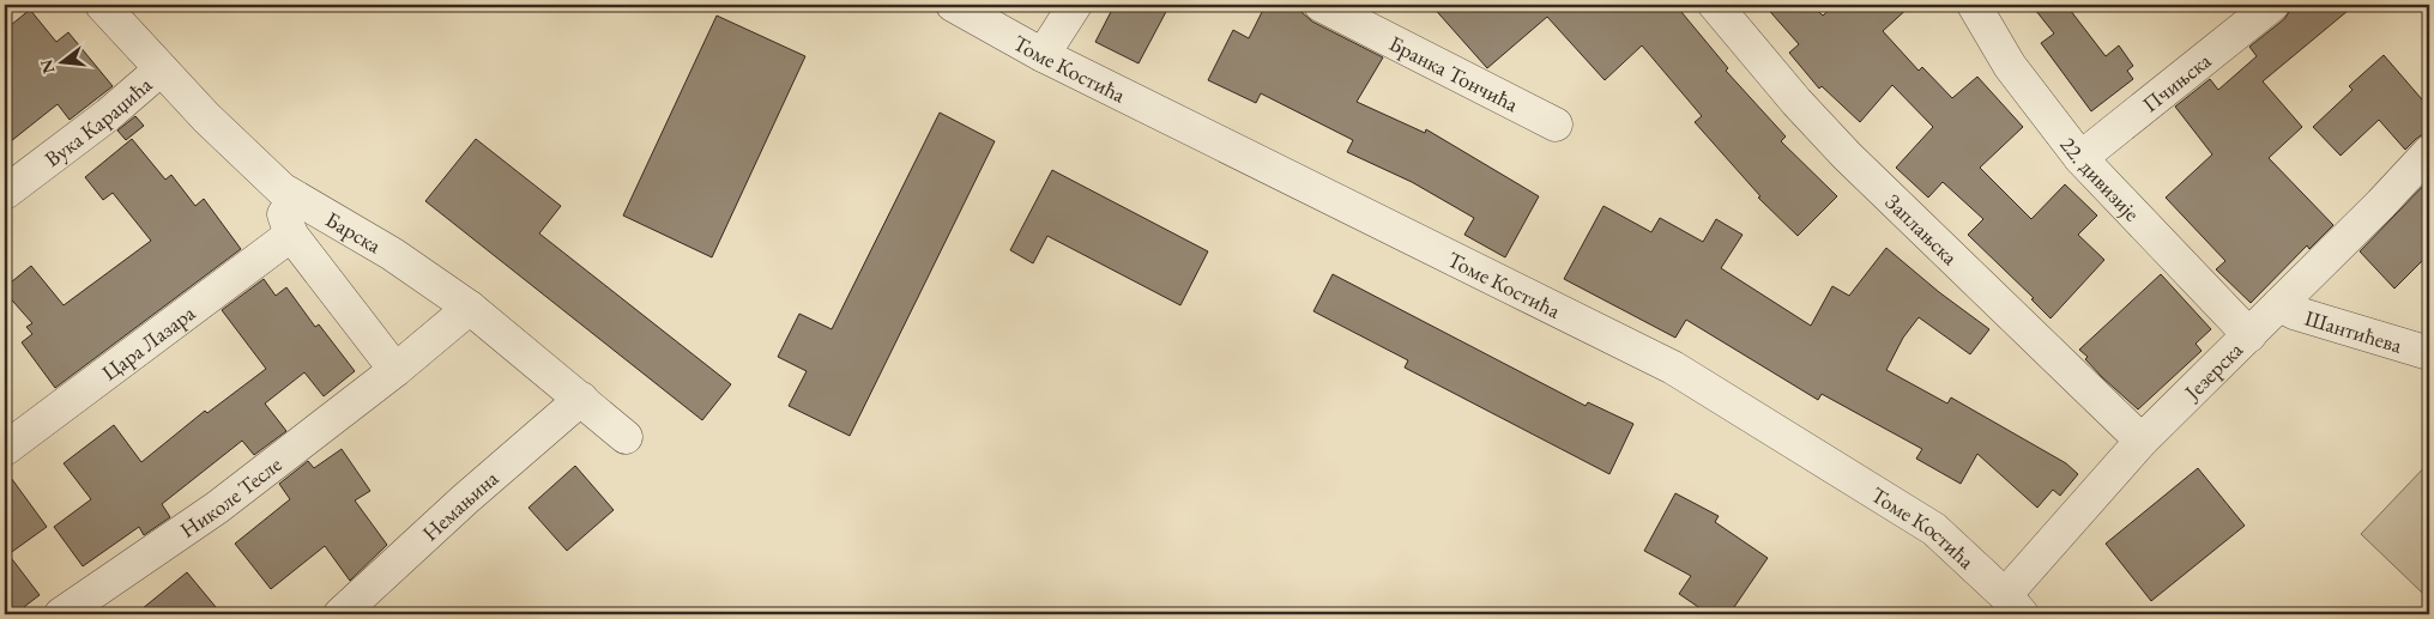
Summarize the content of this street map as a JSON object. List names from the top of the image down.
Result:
{
  "streets": {
    "street": [
      "Томе Костића",
      "Бранка Тончића",
      "Пчињска",
      "Вука Караџића",
      "22. дивизије",
      "Заплањска",
      "Барска",
      "Шантићева",
      "Цара Лазара",
      "Језерска",
      "Николе Тесле",
      "Немањина"
    ]
  },
  "crossings": [
    ["Томе Костића", "Језерска"],
    ["Пчињска", "22. дивизије"],
    ["Вука Караџића", "Барска"],
    ["22. дивизије", "Језерска"],
    ["Заплањска", "Језерска"],
    ["Барска", "Николе Тесле"],
    ["Барска", "Немањина"],
    ["Шантићева", "Језерска"]
  ],
  "north": "left"
}
